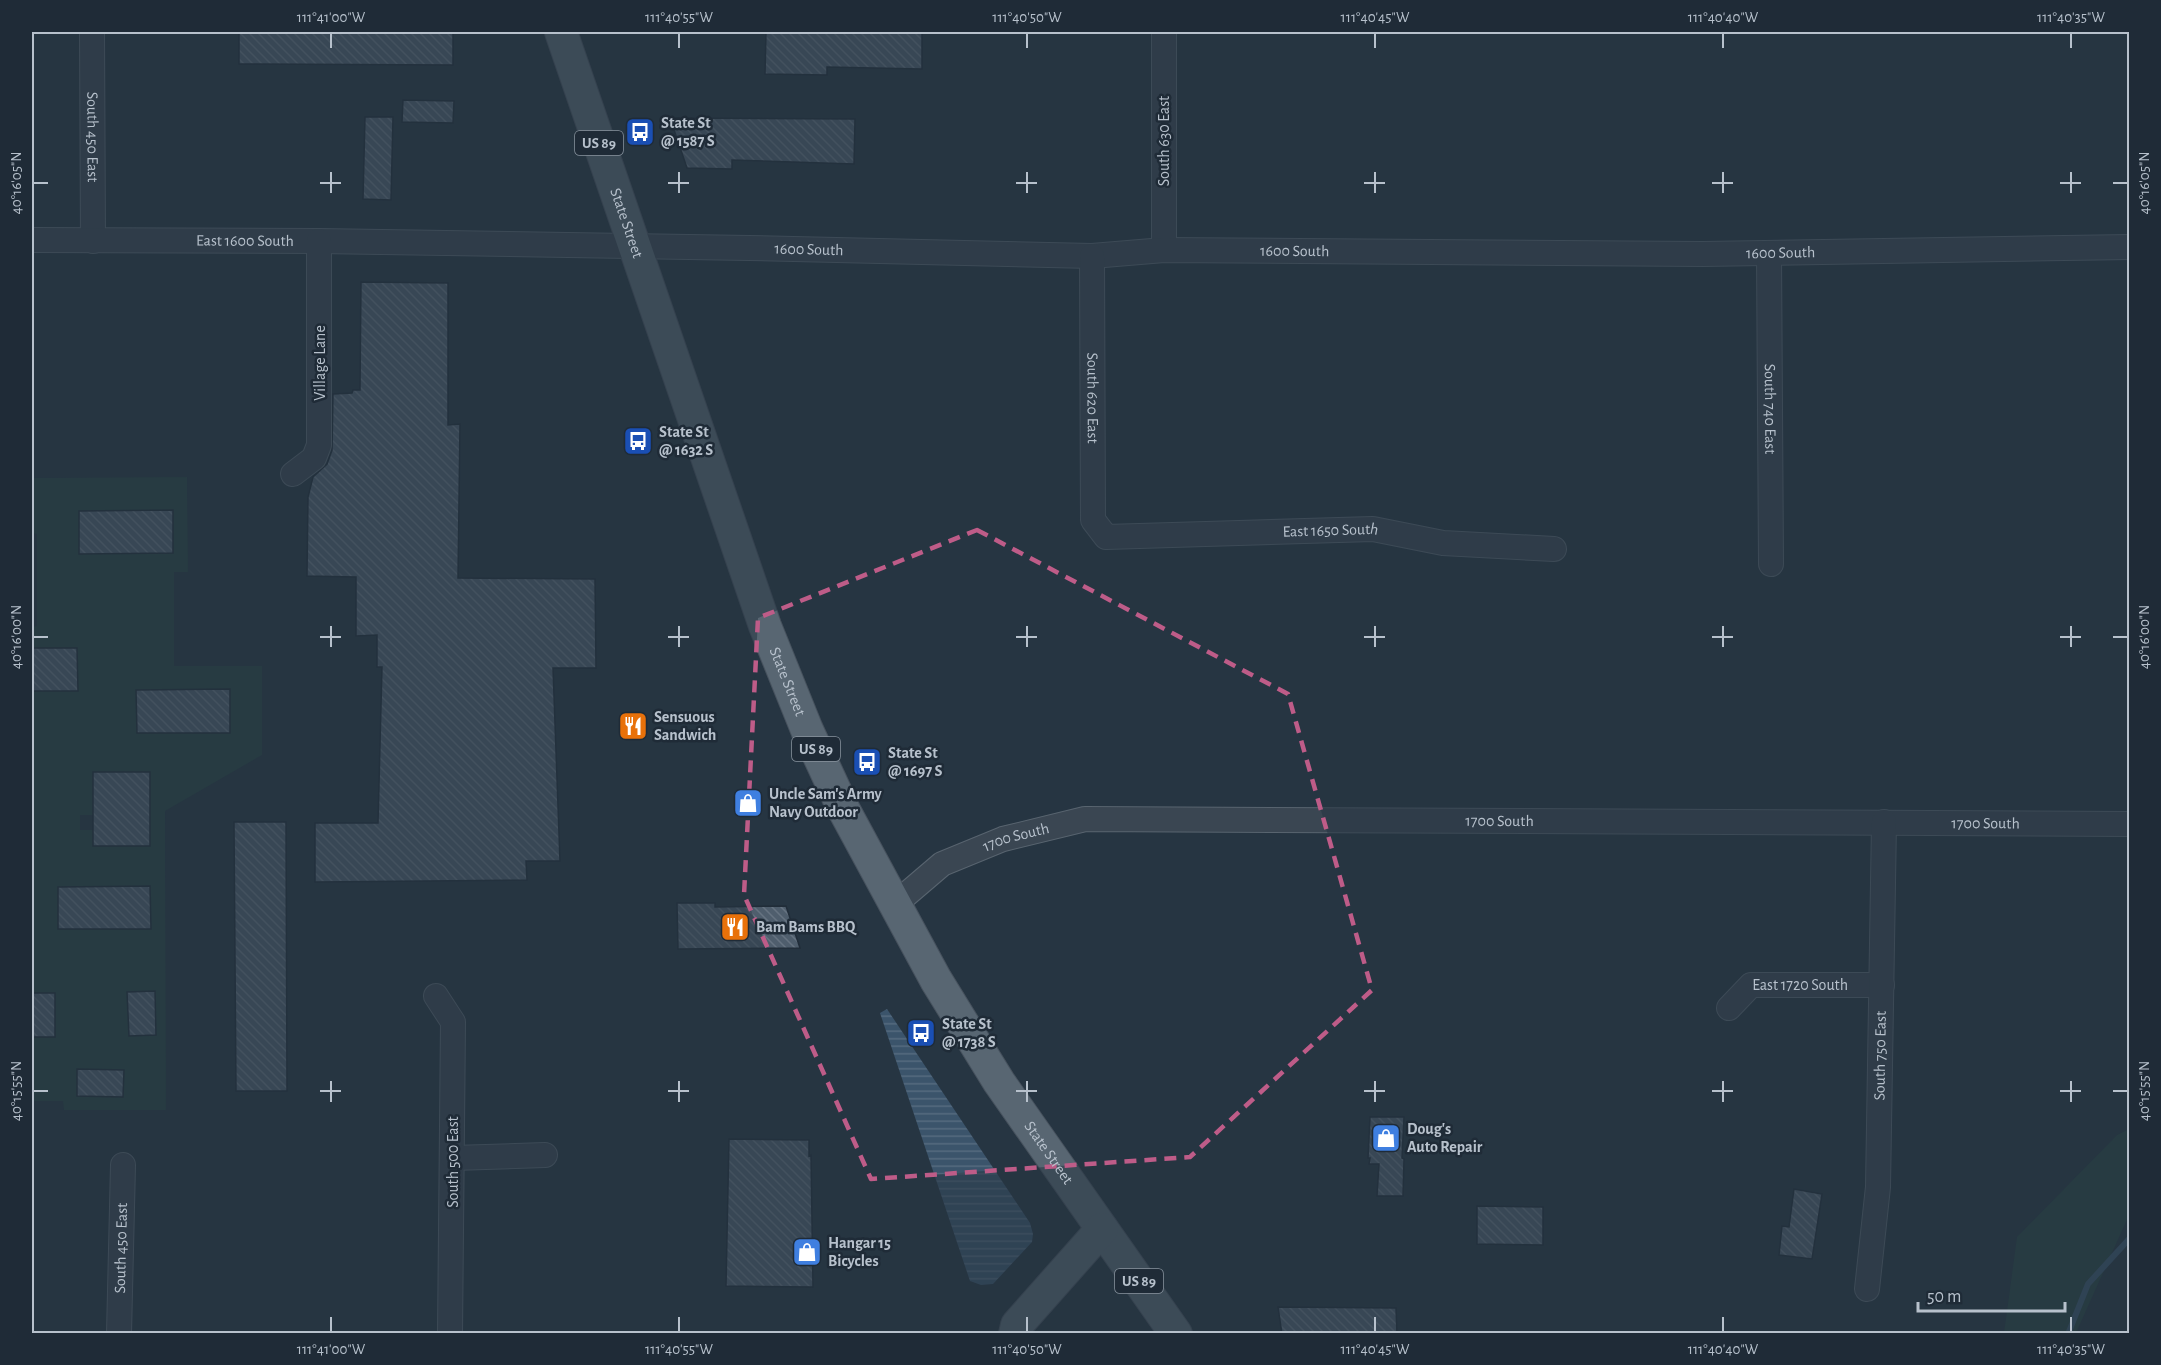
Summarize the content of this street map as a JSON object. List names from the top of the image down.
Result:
{
  "streets": {
    "main road": ["US 89", "State Street"],
    "street": [
      "South 450 East",
      "South 630 East",
      "East 1600 South",
      "1600 South",
      "Village Lane",
      "South 620 East",
      "South 740 East",
      "East 1650 South",
      "1700 South",
      "East 1720 South",
      "South 750 East",
      "South 500 East"
    ]
  },
  "crossings": [
    ["South 450 East", "East 1600 South"],
    ["South 630 East", "1600 South"],
    ["State Street", "1600 South"],
    ["State Street", "1700 South"],
    ["East 1600 South", "1600 South"],
    ["East 1600 South", "Village Lane"],
    ["1600 South", "South 620 East"],
    ["1600 South", "South 740 East"],
    ["South 620 East", "East 1650 South"],
    ["1700 South", "South 750 East"],
    ["East 1720 South", "South 750 East"]
  ],
  "places": {
    "bus stop": [
      "State St @ 1587 S",
      "State St @ 1632 S",
      "State St @ 1697 S",
      "State St @ 1738 S"
    ],
    "restaurant": ["Sensuous Sandwich", "Bam Bams BBQ"],
    "shop": ["Uncle Sam's Army Navy Outdoor", "Doug's Auto Repair", "Hangar 15 Bicycles"]
  },
  "scale_bar": "50 m",
  "coordinates": [
    "111°41'00\"W",
    "111°40'55\"W",
    "111°40'50\"W",
    "111°40'45\"W",
    "111°40'40\"W",
    "111°40'35\"W",
    "40°16'05\"N",
    "40°16'00\"N",
    "40°15'55\"N"
  ]
}
